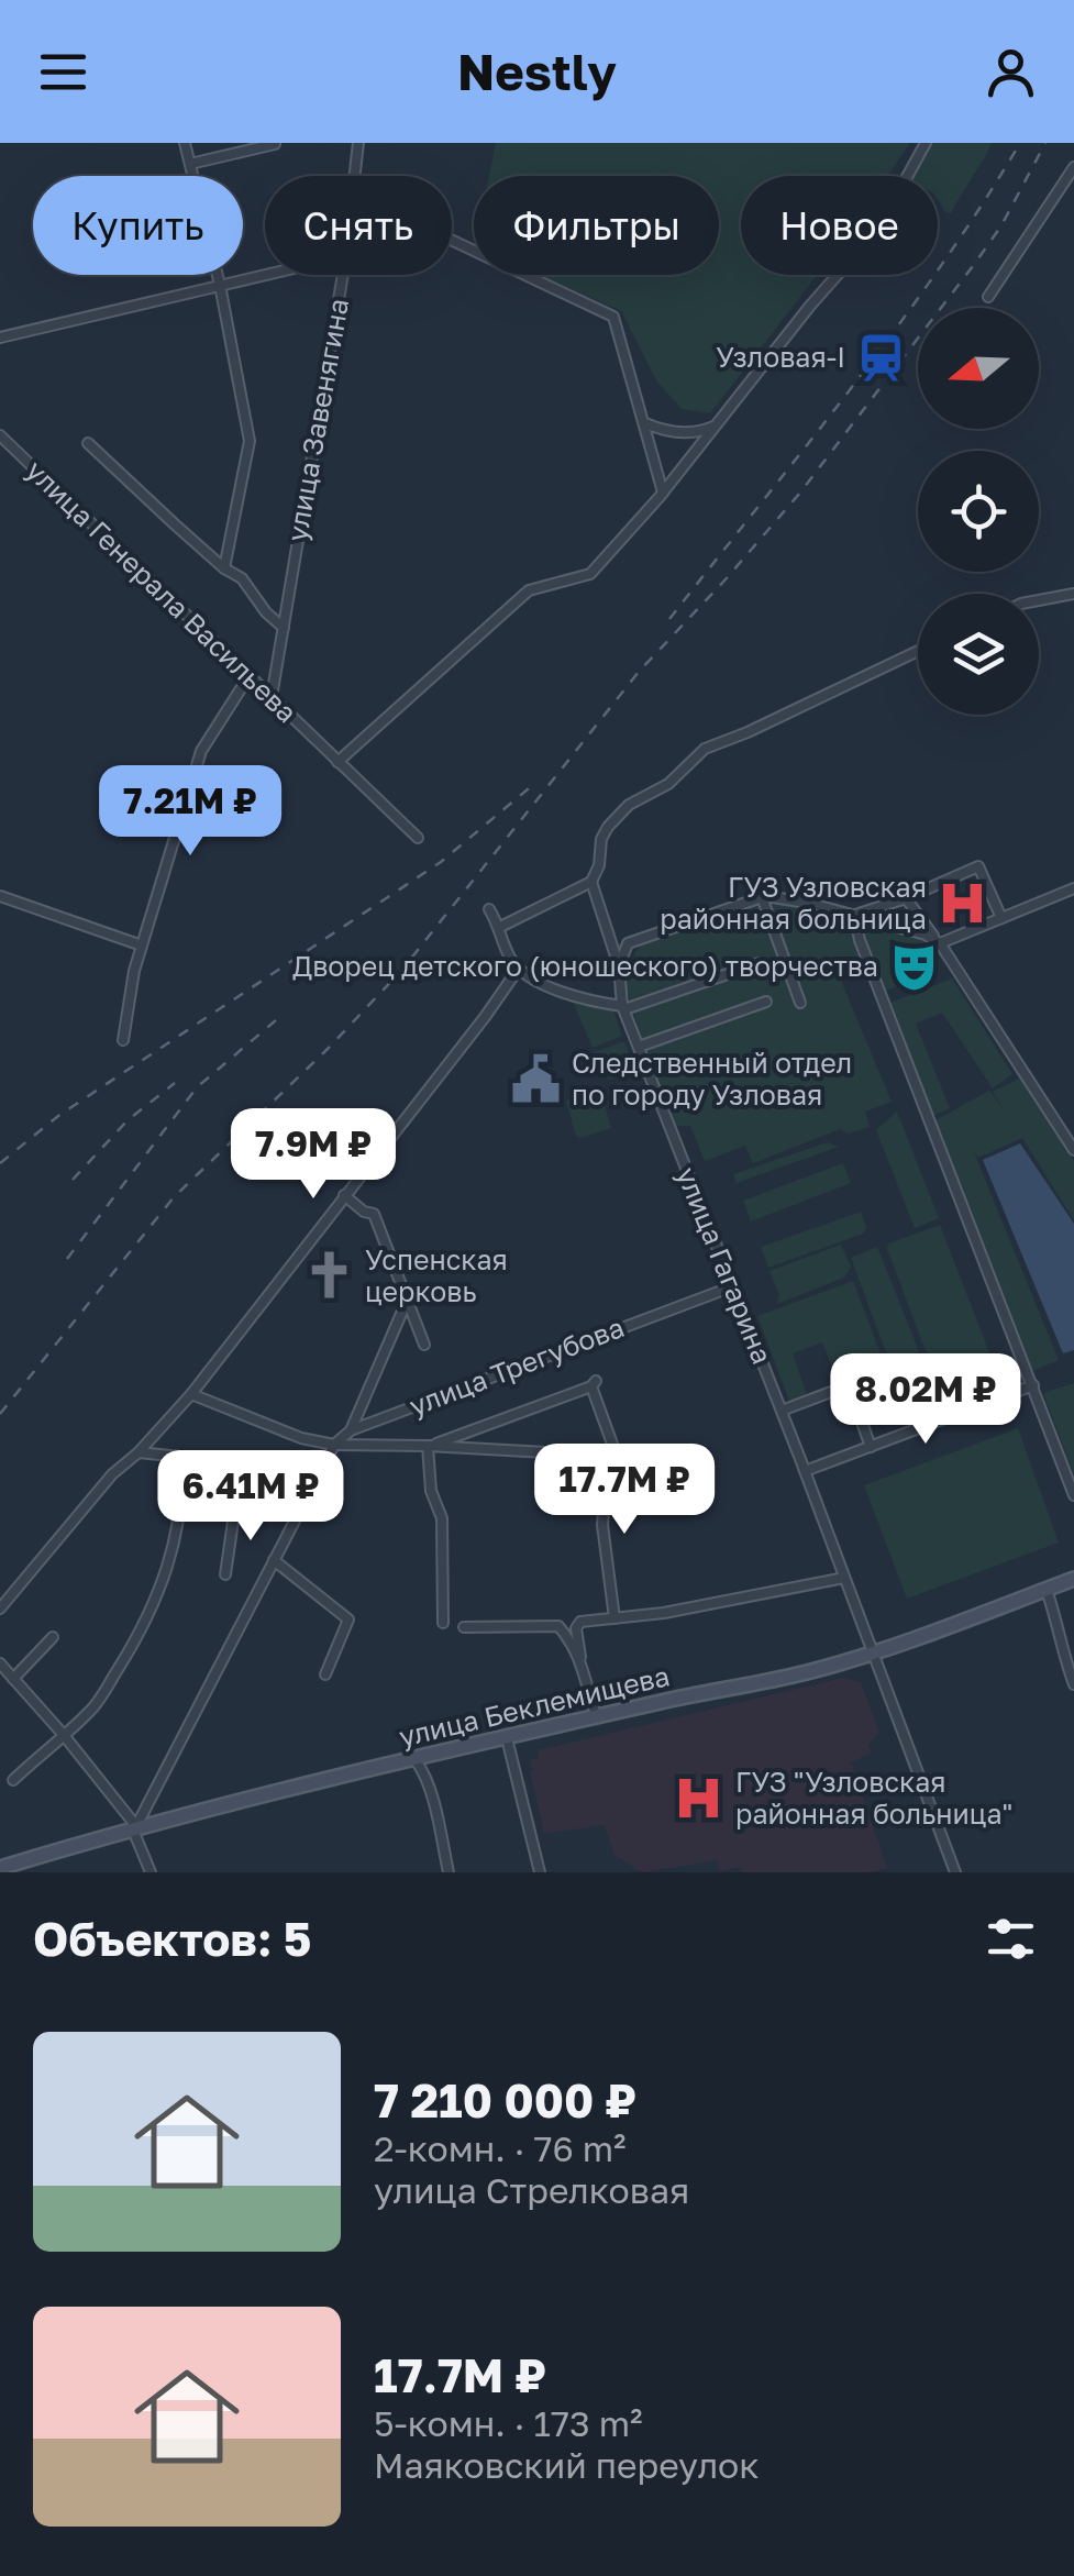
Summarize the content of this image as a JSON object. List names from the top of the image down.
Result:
{
  "streets": {
    "main road": ["улица Беклемищева"],
    "street": [
      "улица Завенягина",
      "улица Генерала Васильева",
      "улица Гагарина",
      "улица Трегубова"
    ]
  },
  "crossings": [
    ["улица Завенягина", "улица Генерала Васильева"],
    ["улица Гагарина", "улица Трегубова"],
    ["улица Гагарина", "улица Беклемищева"]
  ],
  "places": {
    "station": ["Узловая-I"],
    "hospital": ["ГУЗ Узловская районная больница", "ГУЗ \"Узловская районная больница\""],
    "theatre": ["Дворец детского (юношеского) творчества"],
    "public building": ["Следственный отдел по городу Узловая"],
    "church": ["Успенская церковь"]
  },
  "north": "left",
  "page": {
    "header": "Nestly",
    "chip": [
      "Купить",
      "Снять",
      "Фильтры",
      "Новое"
    ],
    "price": [
      "7.21M ₽",
      "7.9M ₽",
      "8.02M ₽",
      "17.7M ₽",
      "6.41M ₽"
    ],
    "heading": "Объектов: 5",
    "list": [
      {
        "name": "7 210 000 ₽",
        "note": "2-комн. · 76 m² · улица Стрелковая"
      },
      {
        "name": "17.7M ₽",
        "note": "5-комн. · 173 m² · Маяковский переулок"
      }
    ]
  }
}
